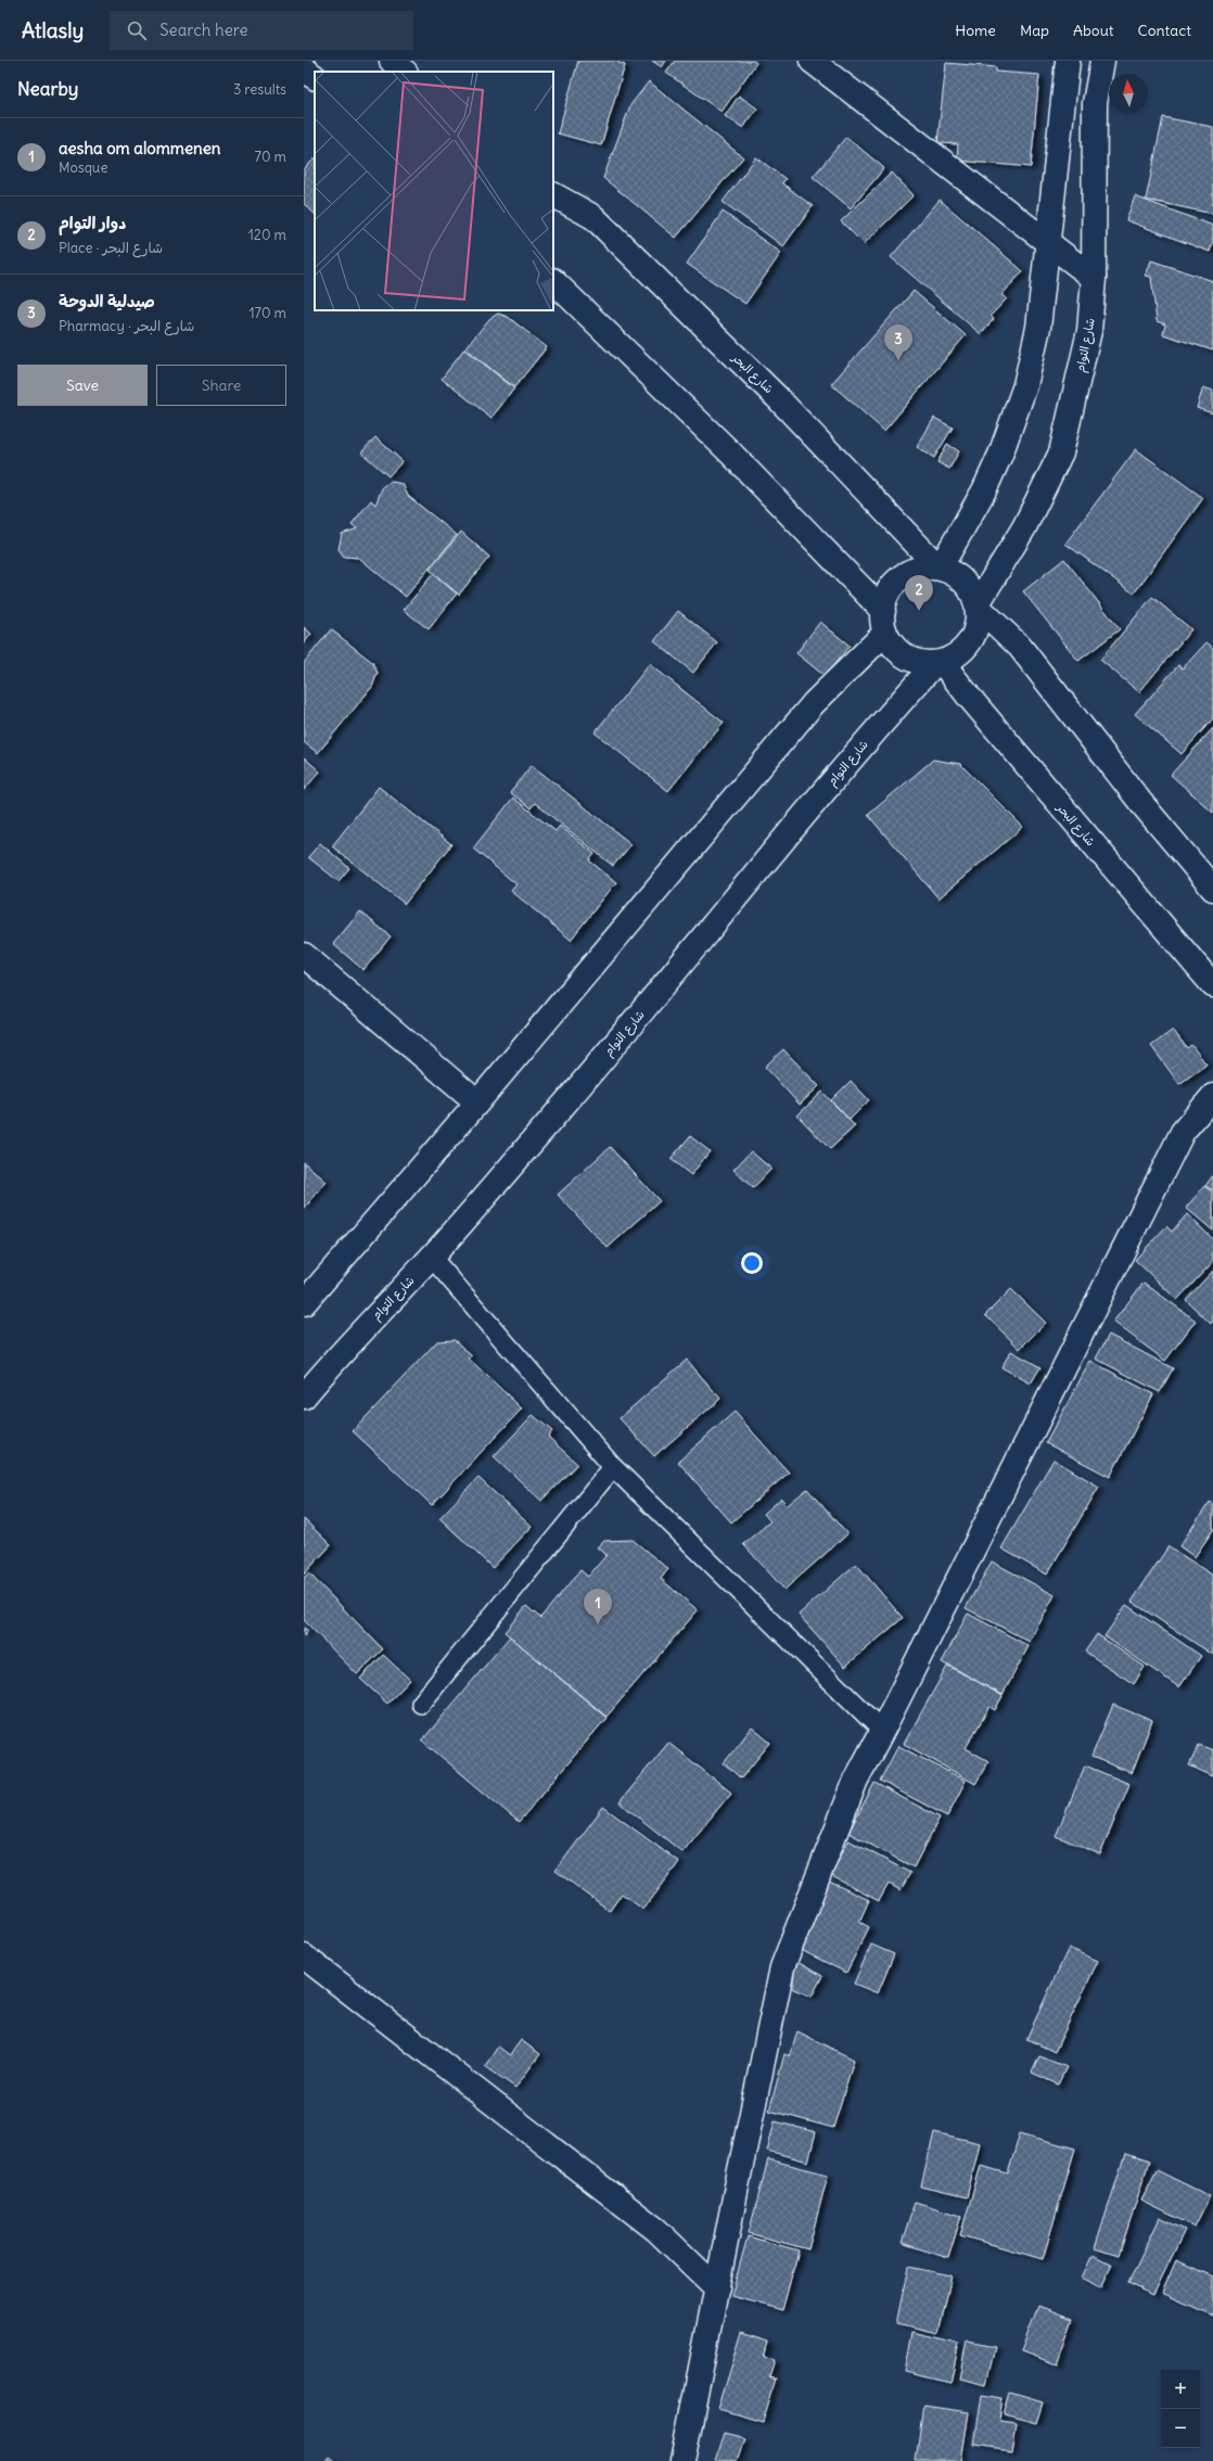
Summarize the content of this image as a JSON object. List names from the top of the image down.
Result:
{
  "streets": {
    "main road": ["شارع التوام", "شارع البحر"]
  },
  "crossings": [
    ["شارع التوام", "شارع البحر"]
  ],
  "north": "top",
  "page": {
    "header": "Atlasly",
    "search": "Search here",
    "nav": [
      "Home",
      "Map",
      "About",
      "Contact"
    ],
    "heading": ["Nearby", "3 results"],
    "list": [
      {
        "mark": "1",
        "name": "aesha om alommenen",
        "note": "Mosque",
        "value": "70 m"
      },
      {
        "mark": "2",
        "name": "دوار التوام",
        "note": "Place · شارع البحر",
        "value": "120 m"
      },
      {
        "mark": "3",
        "name": "صيدلية الدوحة",
        "note": "Pharmacy · شارع البحر",
        "value": "170 m"
      }
    ],
    "pins": ["3", "2", "1"],
    "buttons": ["Save", "Share"],
    "map_buttons": ["+", "−"]
  }
}
